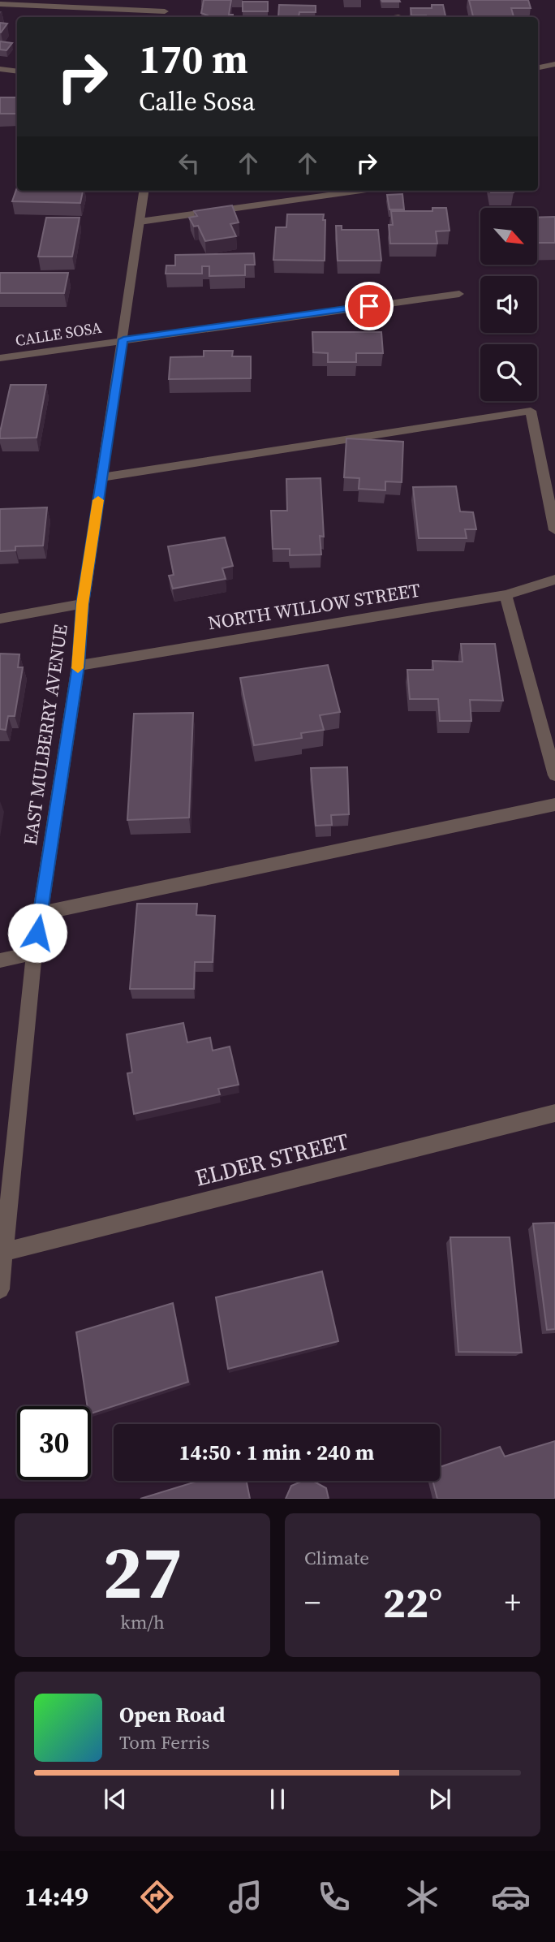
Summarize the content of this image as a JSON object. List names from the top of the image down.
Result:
{
  "streets": {
    "street": [
      "CALLE SOSA",
      "NORTH WILLOW STREET",
      "EAST MULBERRY AVENUE",
      "ELDER STREET"
    ]
  },
  "crossings": [
    ["CALLE SOSA", "EAST MULBERRY AVENUE"],
    ["NORTH WILLOW STREET", "EAST MULBERRY AVENUE"],
    ["EAST MULBERRY AVENUE", "ELDER STREET"]
  ],
  "north": "bottom right",
  "page": {
    "turn": ["170 m", "Calle Sosa"],
    "limit": "30",
    "trip": "14:50 · 1 min · 240 m",
    "tile": [
      ["27", "km/h"],
      "Climate"
    ],
    "heat": ["−", "22°", "+"],
    "song": ["Open Road", "Tom Ferris"],
    "tabs": "14:49"
  }
}
